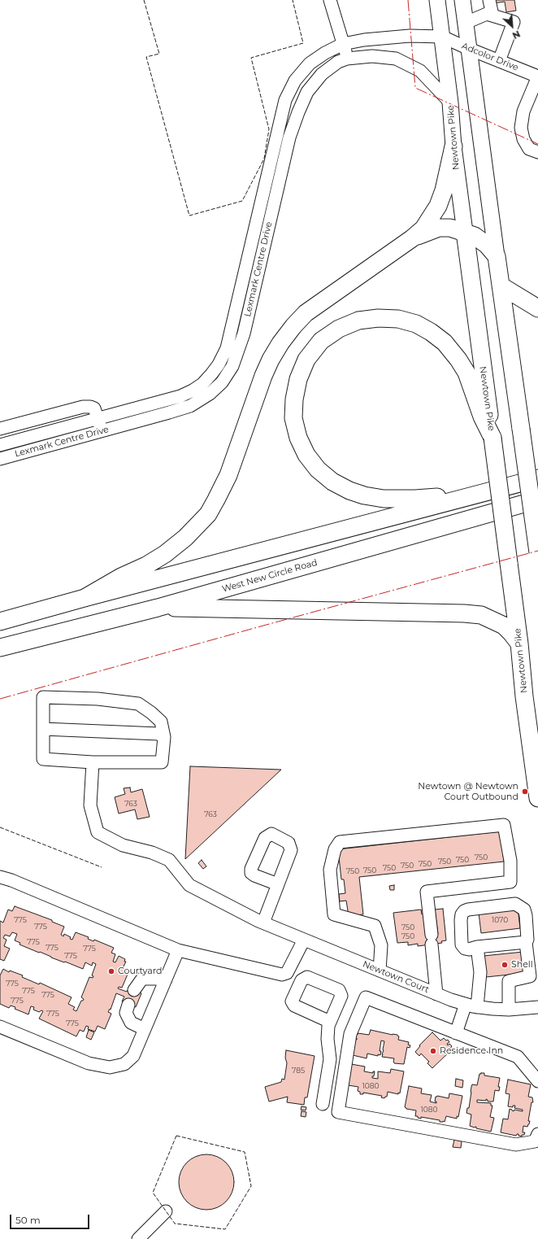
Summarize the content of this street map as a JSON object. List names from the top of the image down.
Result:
{
  "streets": {
    "highway": ["Newtown Pike", "West New Circle Road"],
    "street": ["Adcolor Drive", "Lexmark Centre Drive", "Newtown Court"]
  },
  "crossings": [
    ["Adcolor Drive", "Newtown Pike"],
    ["Adcolor Drive", "Lexmark Centre Drive"],
    ["Newtown Pike", "Lexmark Centre Drive"]
  ],
  "places": [
    "Newtown @ Newtown Court Outbound",
    "Shell",
    "Courtyard",
    "Residence Inn"
  ],
  "house_numbers": [
    "763",
    "763",
    "750",
    "750",
    "750",
    "750",
    "750",
    "750",
    "750",
    "750",
    "775",
    "1070",
    "775",
    "750",
    "750",
    "775",
    "775",
    "775",
    "775",
    "775",
    "775",
    "775",
    "775",
    "775",
    "775",
    "785",
    "1080",
    "1080"
  ],
  "scale_bar": "50 m",
  "north": "bottom right"
}
